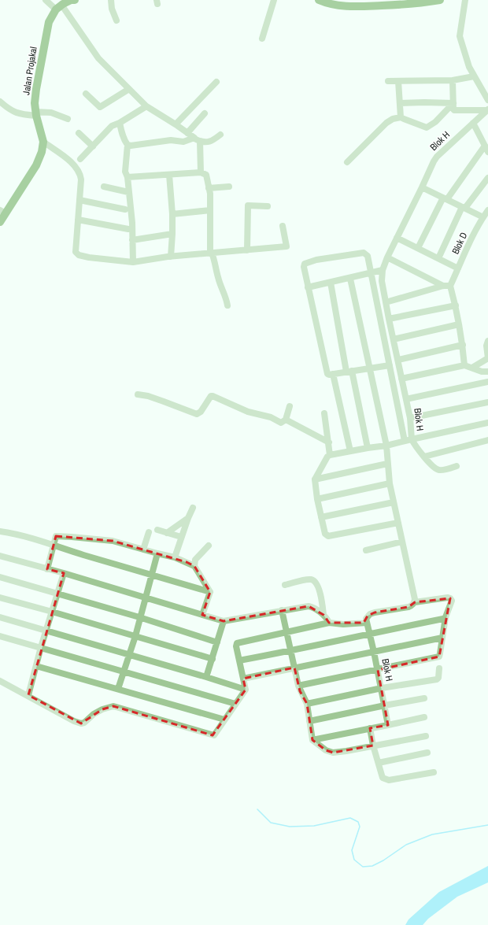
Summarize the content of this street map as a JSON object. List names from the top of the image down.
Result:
{
  "streets": {
    "main road": ["Jalan Projakal"],
    "street": ["Blok H", "Blok D"]
  }
}
